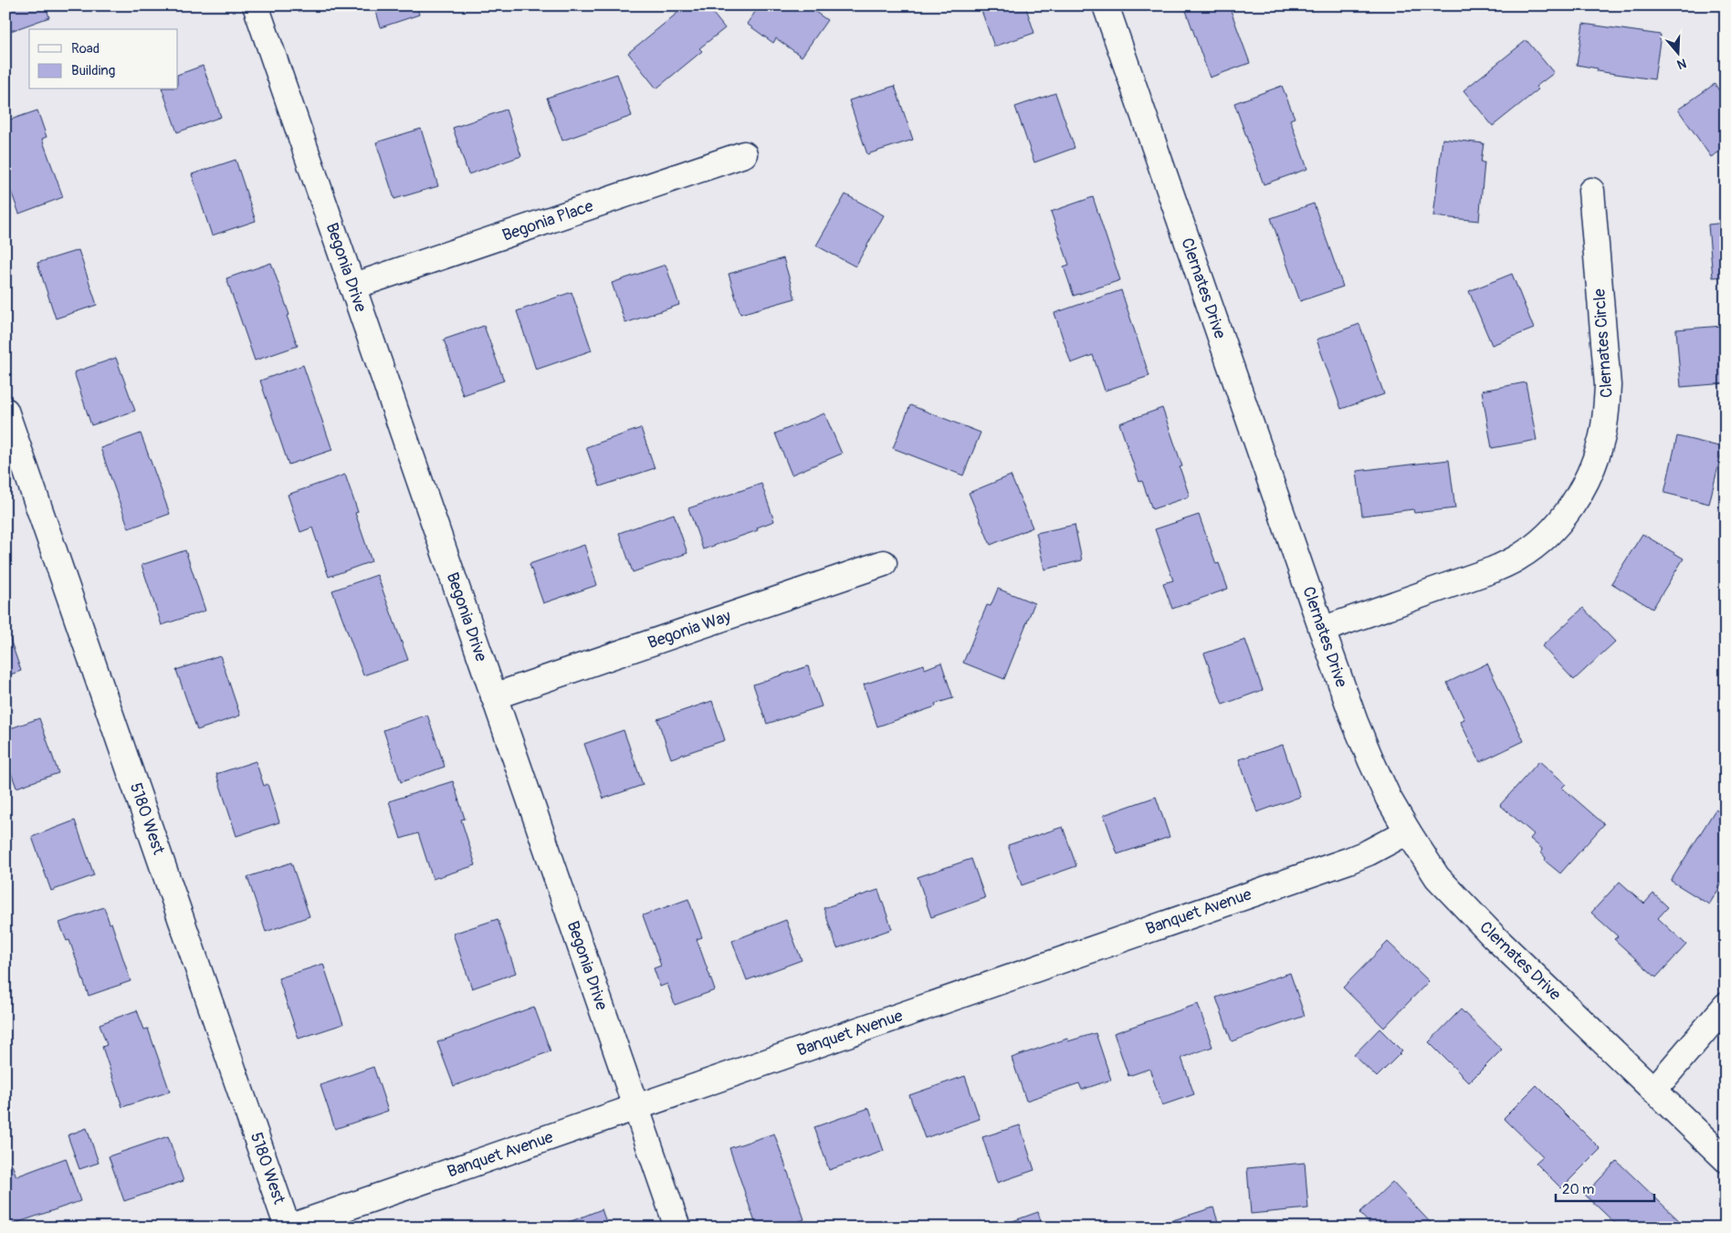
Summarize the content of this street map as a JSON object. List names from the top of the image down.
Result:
{
  "streets": {
    "street": [
      "Begonia Place",
      "Begonia Drive",
      "Clernates Drive",
      "Clernates Circle",
      "Begonia Way",
      "5180 West",
      "Banquet Avenue"
    ]
  },
  "crossings": [
    ["Begonia Place", "Begonia Drive"],
    ["Begonia Drive", "Begonia Way"],
    ["Begonia Drive", "Banquet Avenue"],
    ["Clernates Drive", "Clernates Circle"],
    ["Clernates Drive", "Banquet Avenue"],
    ["5180 West", "Banquet Avenue"]
  ],
  "legend": ["Road", "Building"],
  "scale_bar": "20 m",
  "north": "bottom"
}
